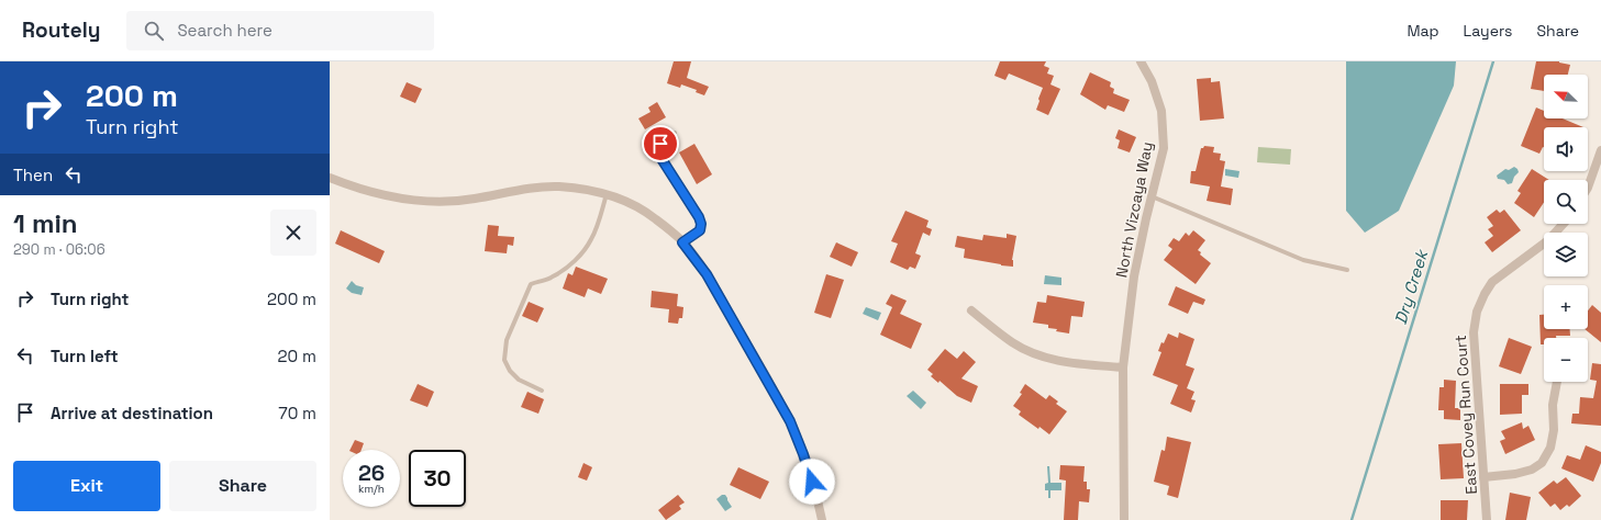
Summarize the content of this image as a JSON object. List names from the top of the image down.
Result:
{
  "streets": {
    "street": ["North Vizcaya Way", "East Covey Run Court"]
  },
  "water": ["Dry Creek"],
  "north": "top left",
  "page": {
    "header": "Routely",
    "search": "Search here",
    "nav": ["Map", "Layers", "Share"],
    "turn": ["200 m", "Turn right"],
    "map_buttons": ["+", "−"],
    "then": "Then",
    "heading": ["1 min", "290 m · 06:06"],
    "list": [
      {
        "name": "Turn right",
        "value": "200 m"
      },
      {
        "name": "Turn left",
        "value": "20 m"
      },
      {
        "name": "Arrive at destination",
        "value": "70 m"
      }
    ],
    "speed": "26 km/h",
    "limit": "30",
    "buttons": ["Exit", "Share"]
  }
}
